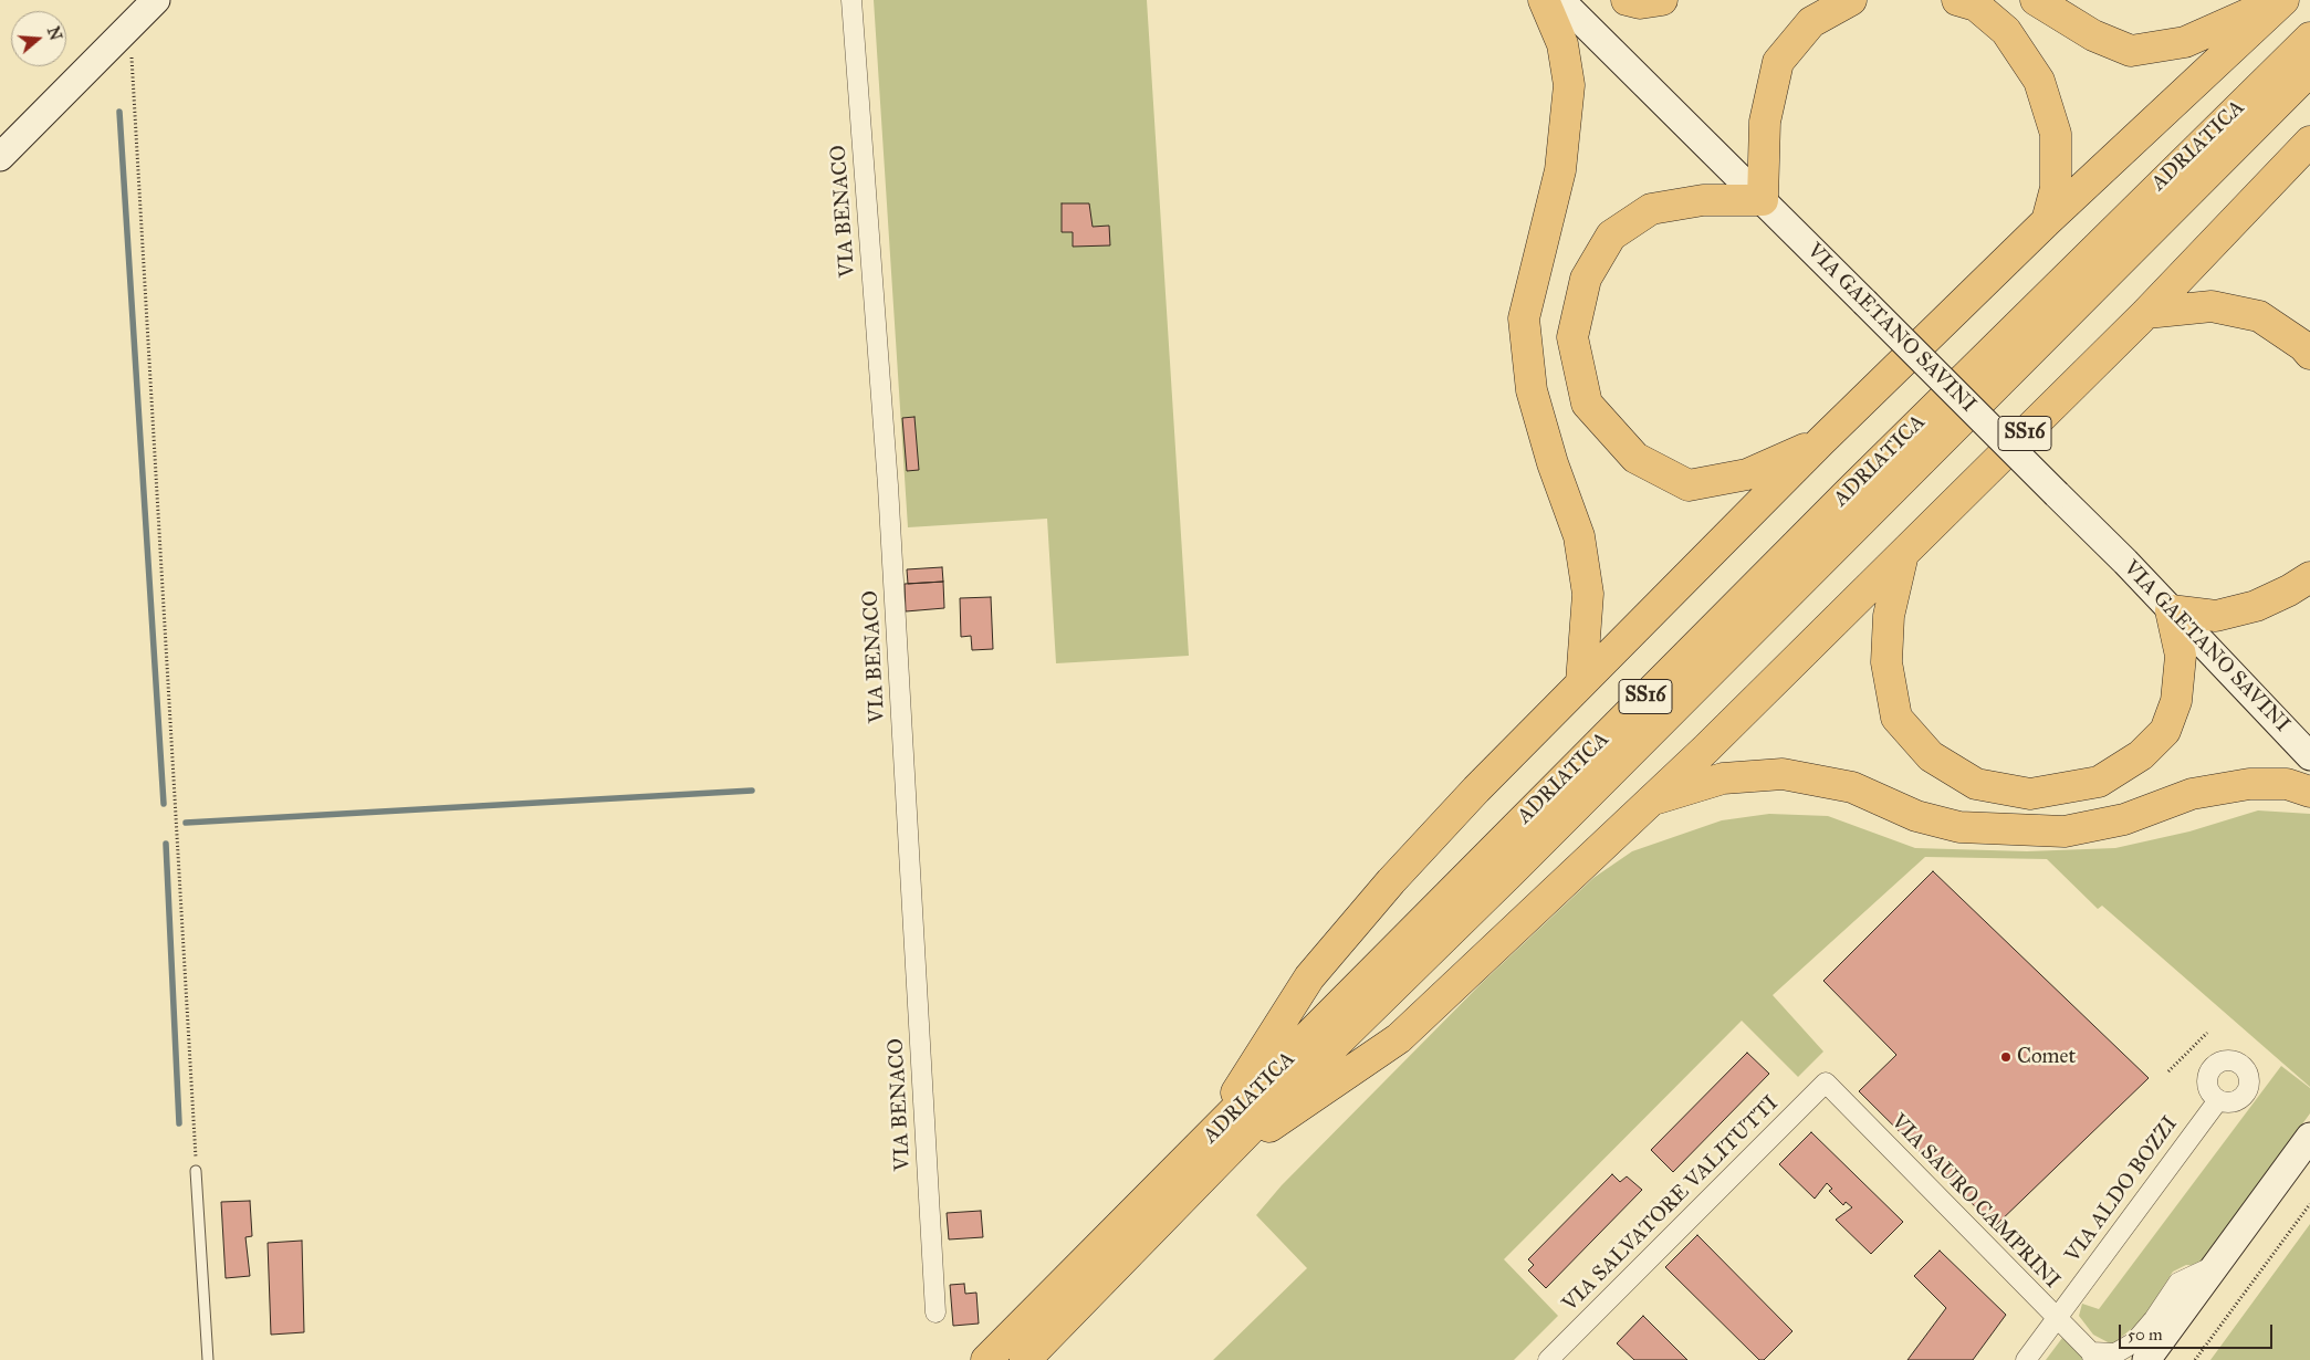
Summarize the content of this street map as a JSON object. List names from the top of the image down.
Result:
{
  "streets": {
    "highway": ["ADRIATICA", "SS16"],
    "main road": ["VIA GAETANO SAVINI"],
    "street": [
      "VIA BENACO",
      "VIA ALDO BOZZI",
      "VIA SAURO CAMPRINI",
      "VIA SALVATORE VALITUTTI"
    ]
  },
  "crossings": [
    ["ADRIATICA", "SS16"],
    ["VIA GAETANO SAVINI", "SS16"],
    ["VIA ALDO BOZZI", "VIA SAURO CAMPRINI"],
    ["VIA SAURO CAMPRINI", "VIA SALVATORE VALITUTTI"]
  ],
  "places": ["Comet"],
  "scale_bar": "50 m",
  "north": "right"
}
